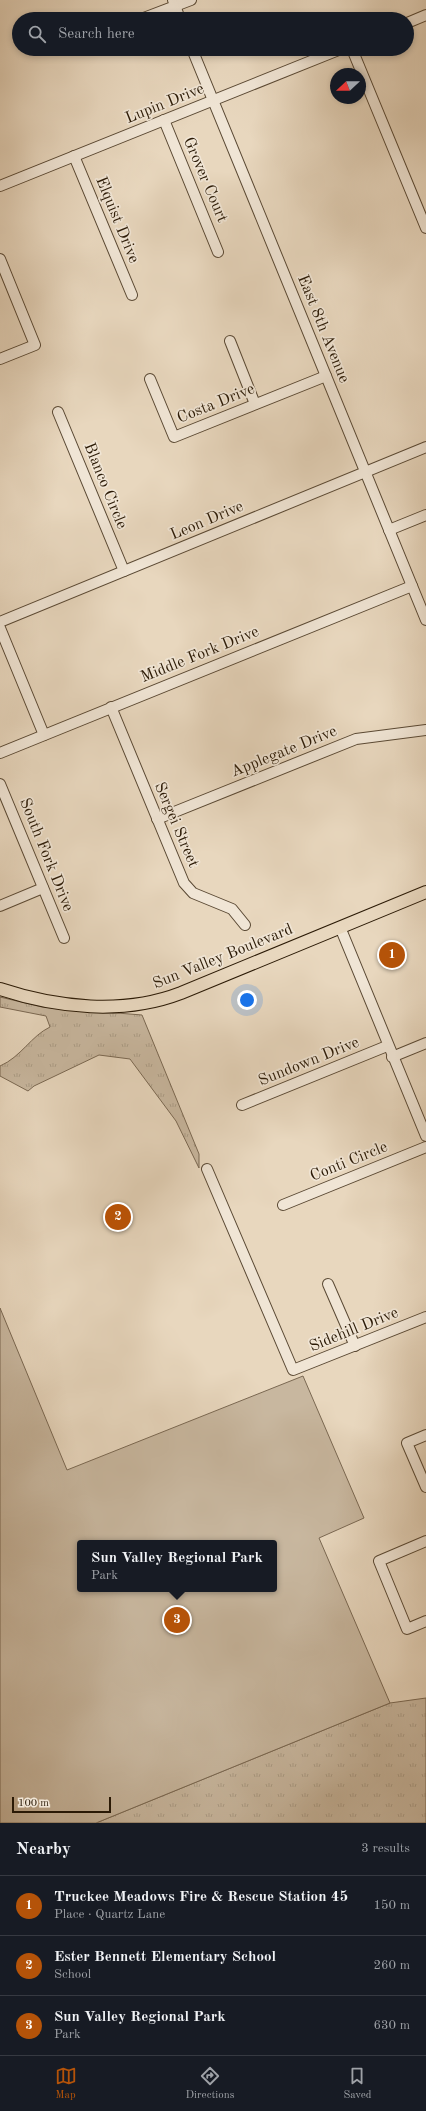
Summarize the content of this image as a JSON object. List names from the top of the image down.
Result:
{
  "streets": {
    "main road": ["Sun Valley Boulevard"],
    "street": [
      "Lupin Drive",
      "Grover Court",
      "Elquist Drive",
      "East 8th Avenue",
      "Costa Drive",
      "Blanco Circle",
      "Leon Drive",
      "Middle Fork Drive",
      "Applegate Drive",
      "Sergei Street",
      "South Fork Drive",
      "Sundown Drive",
      "Conti Circle",
      "Sidehill Drive"
    ]
  },
  "crossings": [
    ["Lupin Drive", "Grover Court"],
    ["Lupin Drive", "Elquist Drive"],
    ["Lupin Drive", "East 8th Avenue"],
    ["East 8th Avenue", "Costa Drive"],
    ["East 8th Avenue", "Leon Drive"],
    ["East 8th Avenue", "Middle Fork Drive"],
    ["Blanco Circle", "Leon Drive"],
    ["Middle Fork Drive", "Sergei Street"],
    ["Applegate Drive", "Sergei Street"]
  ],
  "scale_bar": "100 m",
  "north": "left",
  "page": {
    "search": "Search here",
    "pins": ["1", "2", "3"],
    "popup": ["Sun Valley Regional Park", "Park"],
    "scale": "100 m",
    "heading": ["Nearby", "3 results"],
    "list": [
      {
        "mark": "1",
        "name": "Truckee Meadows Fire & Rescue Station 45",
        "note": "Place · Quartz Lane",
        "value": "150 m"
      },
      {
        "mark": "2",
        "name": "Ester Bennett Elementary School",
        "note": "School",
        "value": "260 m"
      },
      {
        "mark": "3",
        "name": "Sun Valley Regional Park",
        "note": "Park",
        "value": "630 m"
      }
    ],
    "nav": ["Map", "Directions", "Saved"]
  }
}
